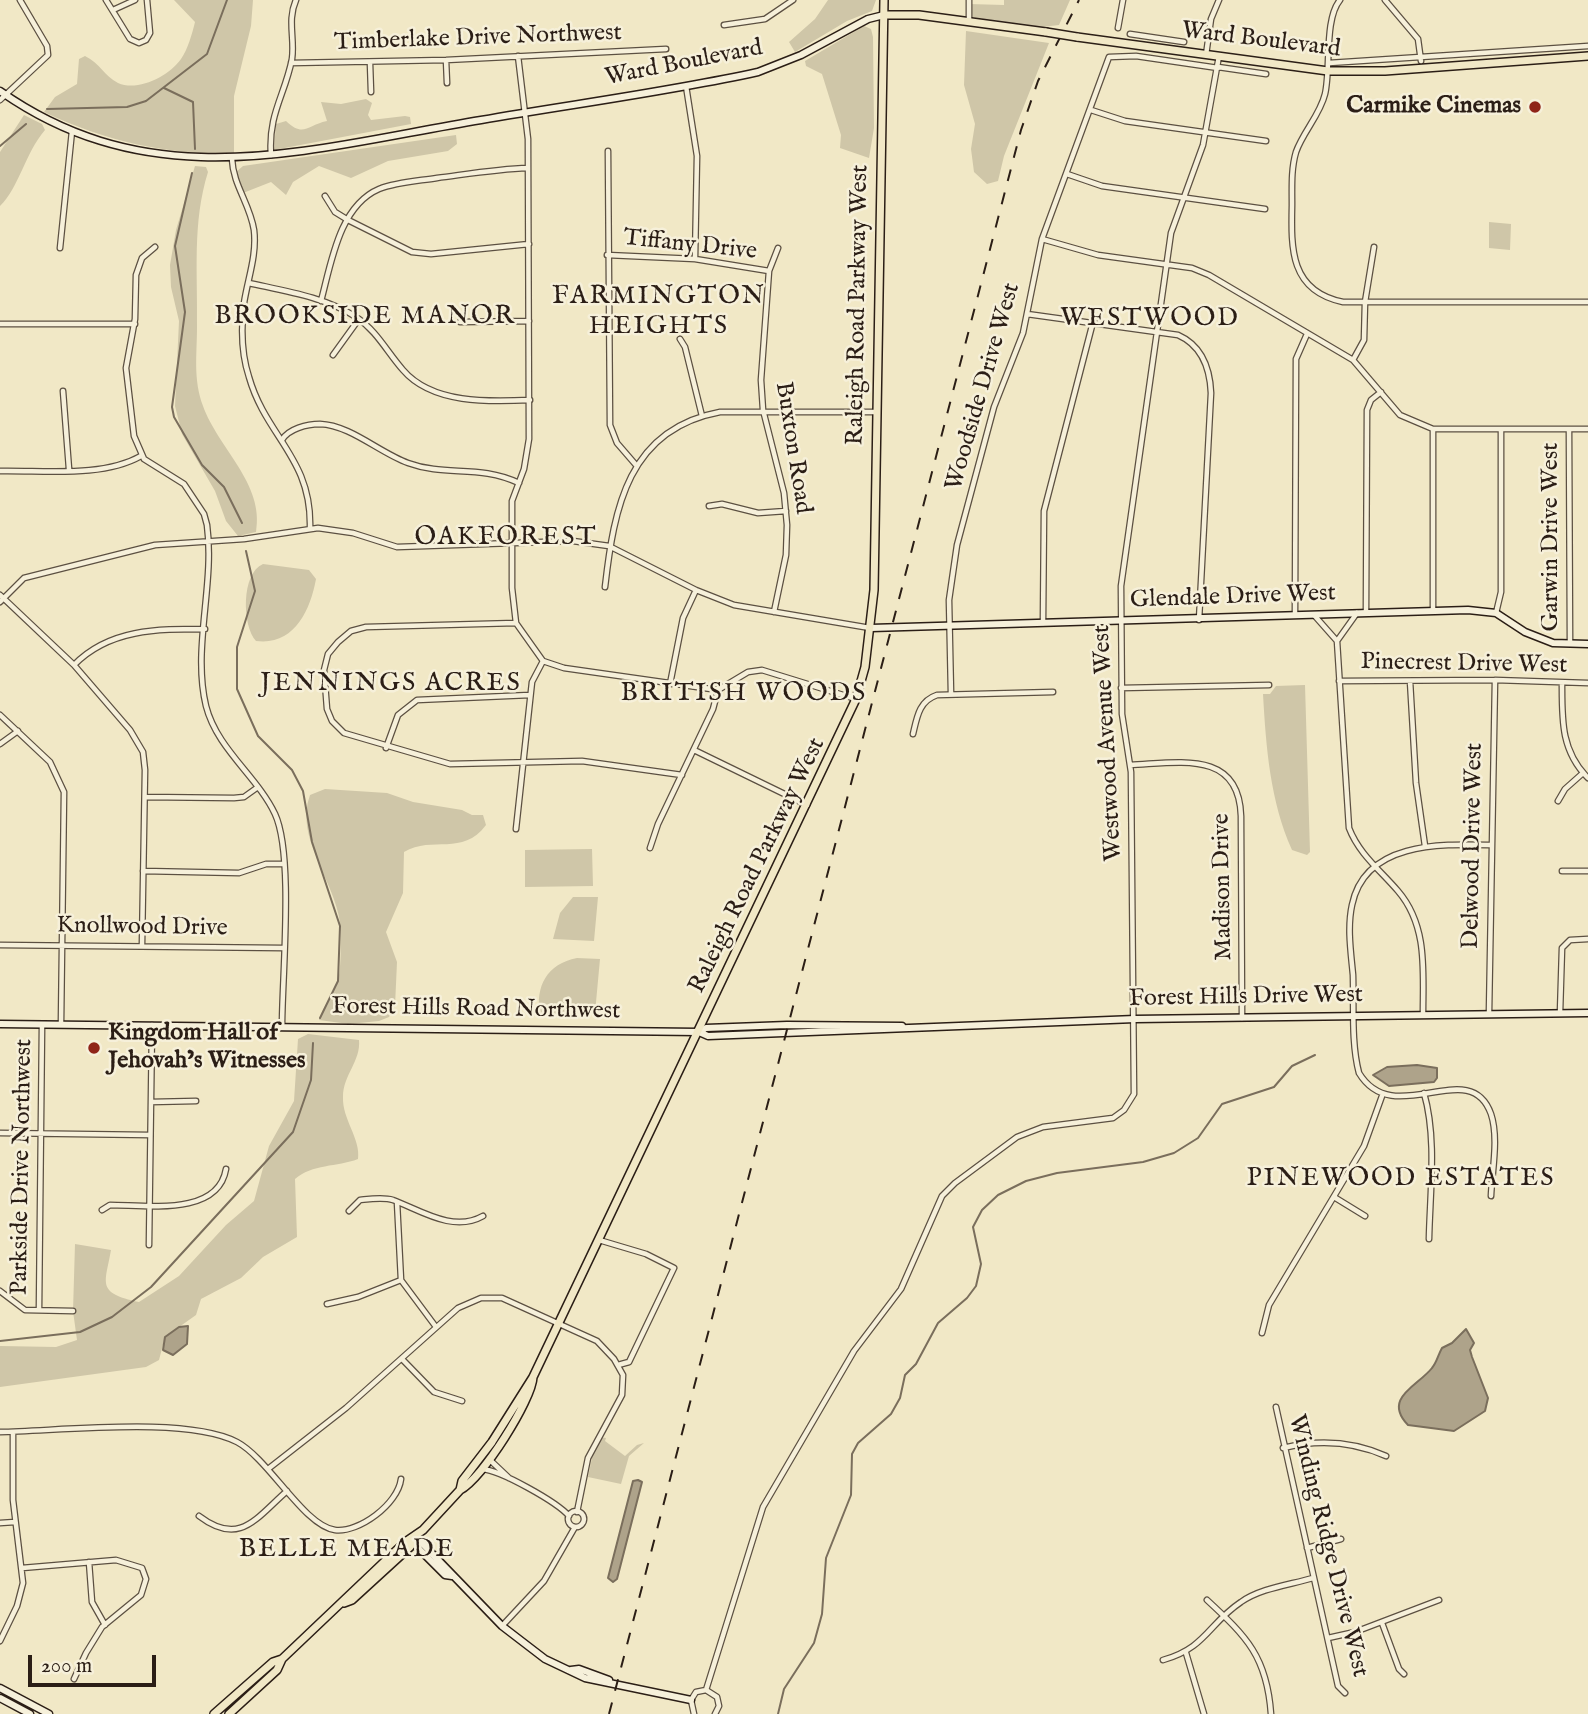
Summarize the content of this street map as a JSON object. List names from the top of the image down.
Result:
{
  "streets": {
    "main road": [
      "Ward Boulevard",
      "Raleigh Road Parkway West",
      "Glendale Drive West",
      "Forest Hills Drive West",
      "Forest Hills Road Northwest"
    ],
    "street": [
      "Timberlake Drive Northwest",
      "Tiffany Drive",
      "Woodside Drive West",
      "Buxton Road",
      "Garwin Drive West",
      "Pinecrest Drive West",
      "Westwood Avenue West",
      "Delwood Drive West",
      "Madison Drive",
      "Knollwood Drive",
      "Parkside Drive Northwest",
      "Winding Ridge Drive West"
    ]
  },
  "crossings": [
    ["Ward Boulevard", "Raleigh Road Parkway West"],
    ["Ward Boulevard", "Westwood Avenue West"],
    ["Tiffany Drive", "Buxton Road"],
    ["Raleigh Road Parkway West", "Glendale Drive West"],
    ["Raleigh Road Parkway West", "Forest Hills Drive West"],
    ["Raleigh Road Parkway West", "Forest Hills Road Northwest"],
    ["Woodside Drive West", "Glendale Drive West"],
    ["Woodside Drive West", "Westwood Avenue West"],
    ["Garwin Drive West", "Glendale Drive West"],
    ["Glendale Drive West", "Westwood Avenue West"],
    ["Pinecrest Drive West", "Delwood Drive West"],
    ["Westwood Avenue West", "Madison Drive"],
    ["Westwood Avenue West", "Forest Hills Drive West"],
    ["Delwood Drive West", "Forest Hills Drive West"],
    ["Madison Drive", "Forest Hills Drive West"],
    ["Knollwood Drive", "Parkside Drive Northwest"],
    ["Forest Hills Drive West", "Forest Hills Road Northwest"],
    ["Forest Hills Road Northwest", "Parkside Drive Northwest"]
  ],
  "districts": [
    "FARMINGTON HEIGHTS",
    "BROOKSIDE MANOR",
    "WESTWOOD",
    "OAKFOREST",
    "JENNINGS ACRES",
    "BRITISH WOODS",
    "PINEWOOD ESTATES",
    "BELLE MEADE"
  ],
  "places": ["Carmike Cinemas", "Kingdom Hall of Jehovah’s Witnesses"],
  "scale_bar": "200 m"
}
